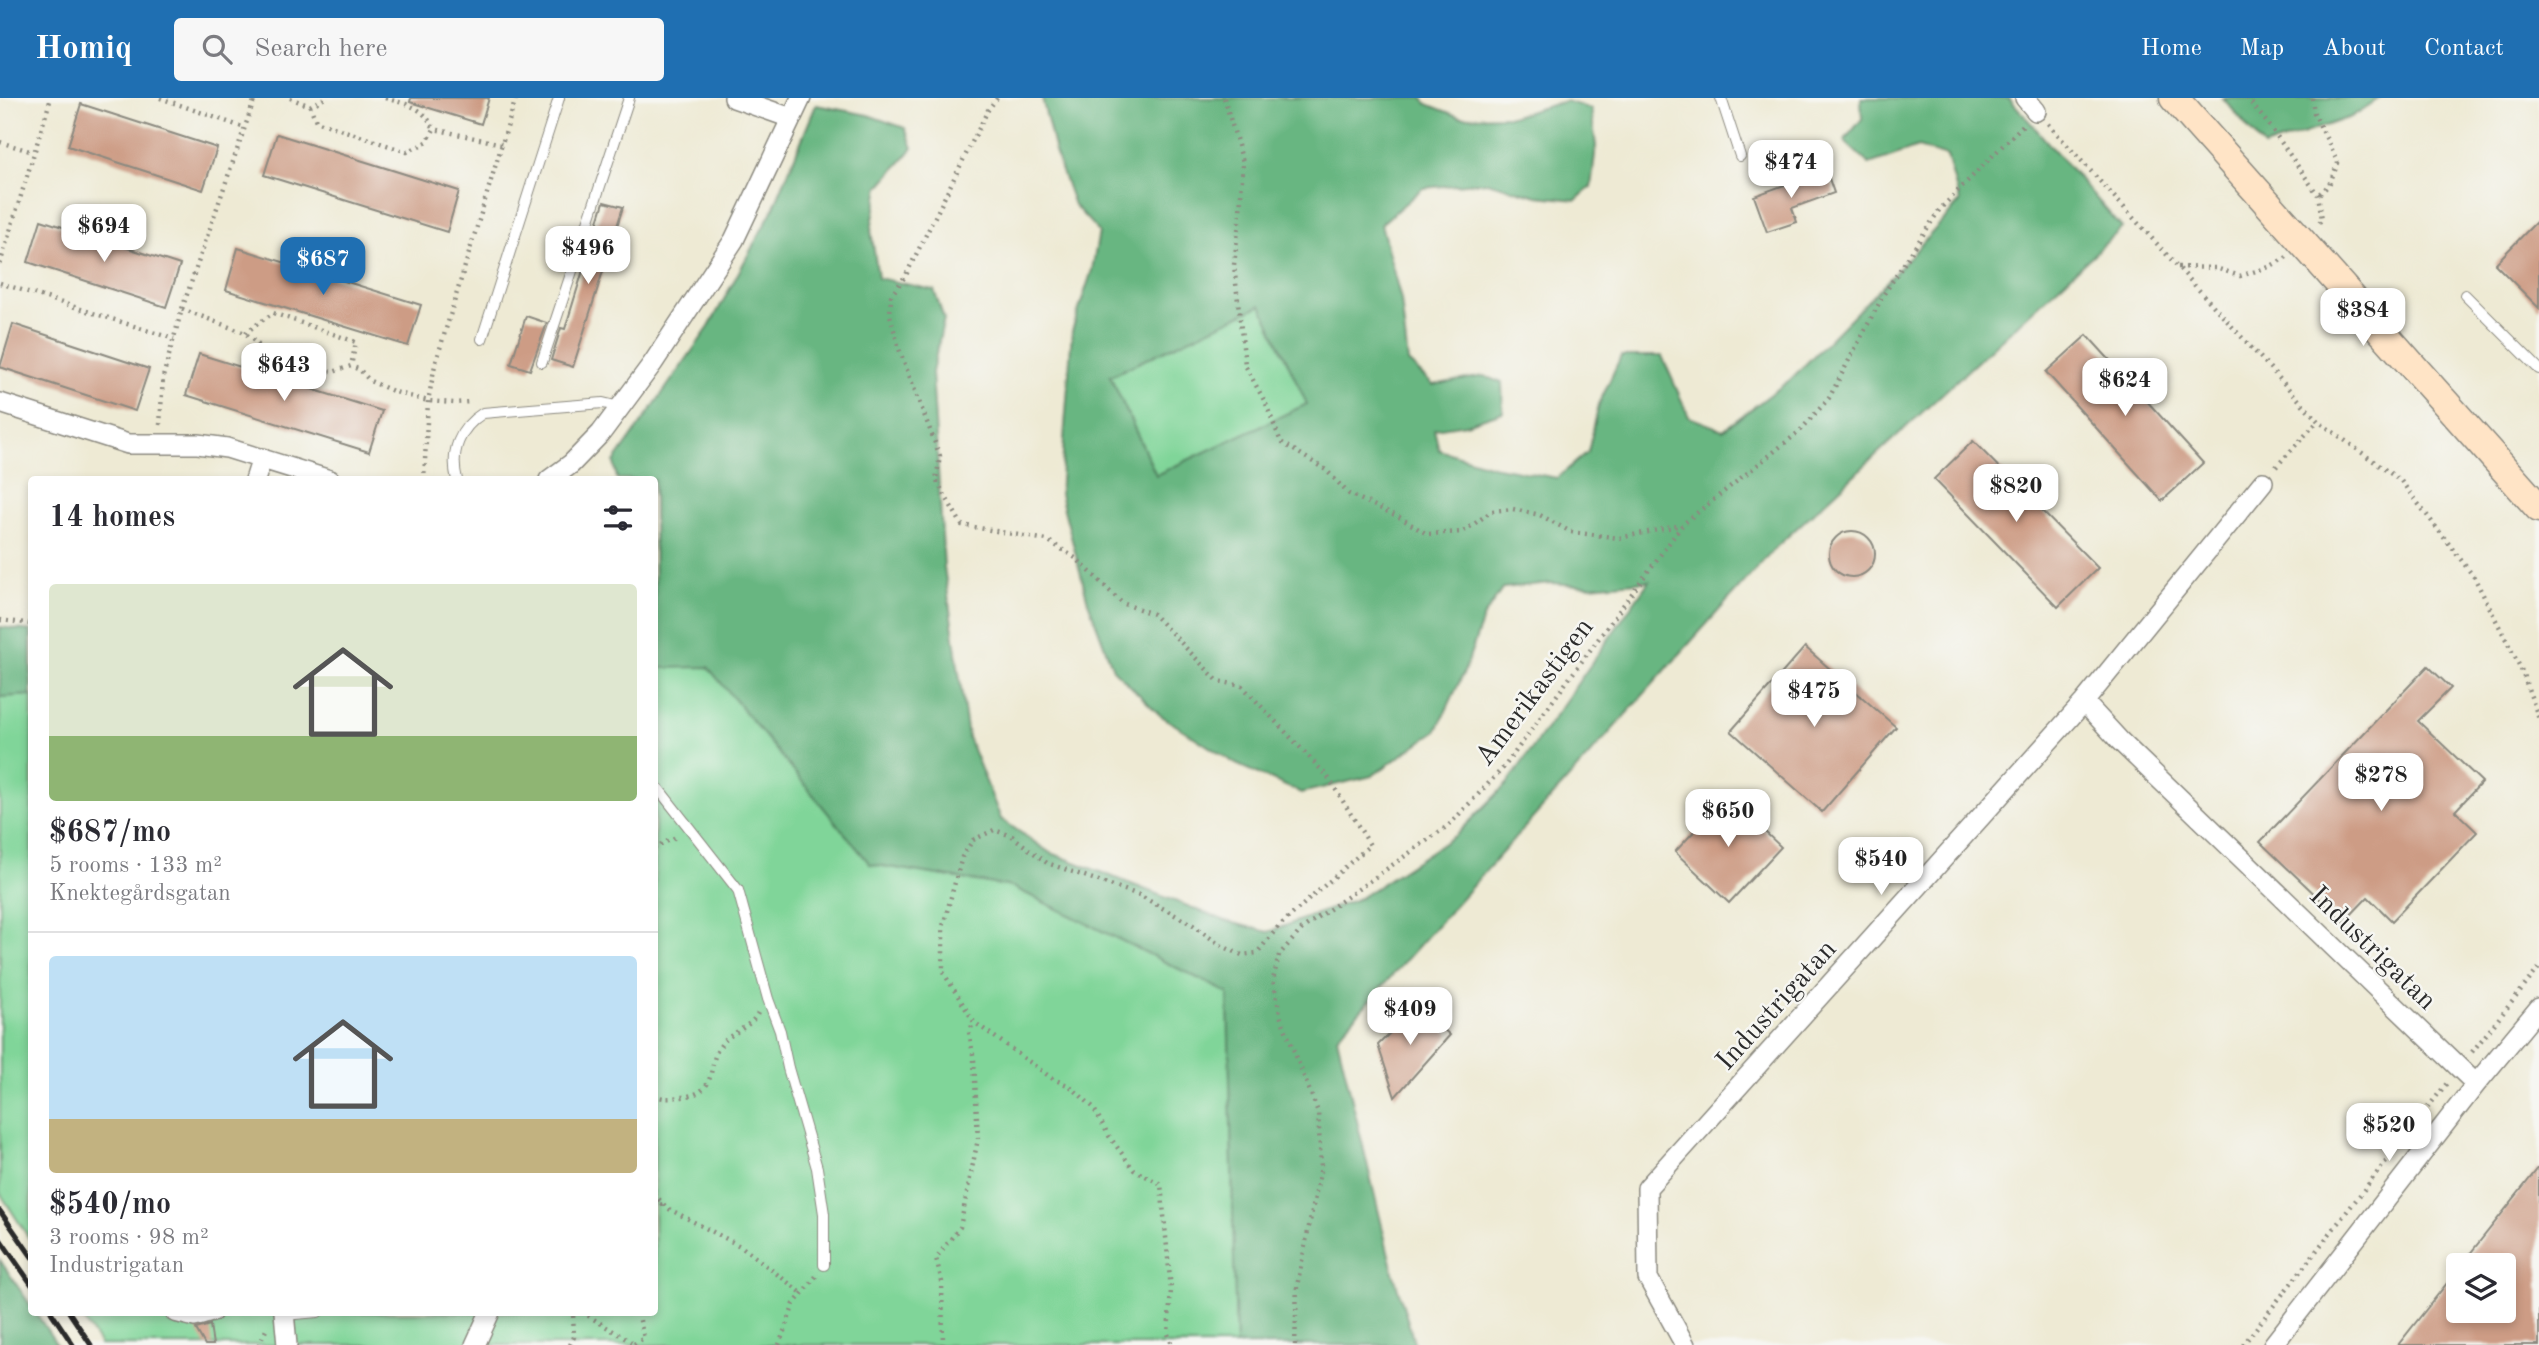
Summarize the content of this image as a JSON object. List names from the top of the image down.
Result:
{
  "streets": {
    "street": ["Industrigatan"],
    "path": ["Amerikastigen"]
  },
  "page": {
    "header": "Homiq",
    "search": "Search here",
    "nav": [
      "Home",
      "Map",
      "About",
      "Contact"
    ],
    "price": [
      "$474",
      "$694",
      "$496",
      "$687",
      "$384",
      "$643",
      "$624",
      "$820",
      "$475",
      "$278",
      "$650",
      "$540",
      "$409",
      "$520"
    ],
    "heading": "14 homes",
    "list": [
      {
        "name": "$687/mo",
        "note": "5 rooms · 133 m² · Knektegårdsgatan"
      },
      {
        "name": "$540/mo",
        "note": "3 rooms · 98 m² · Industrigatan"
      }
    ]
  }
}
